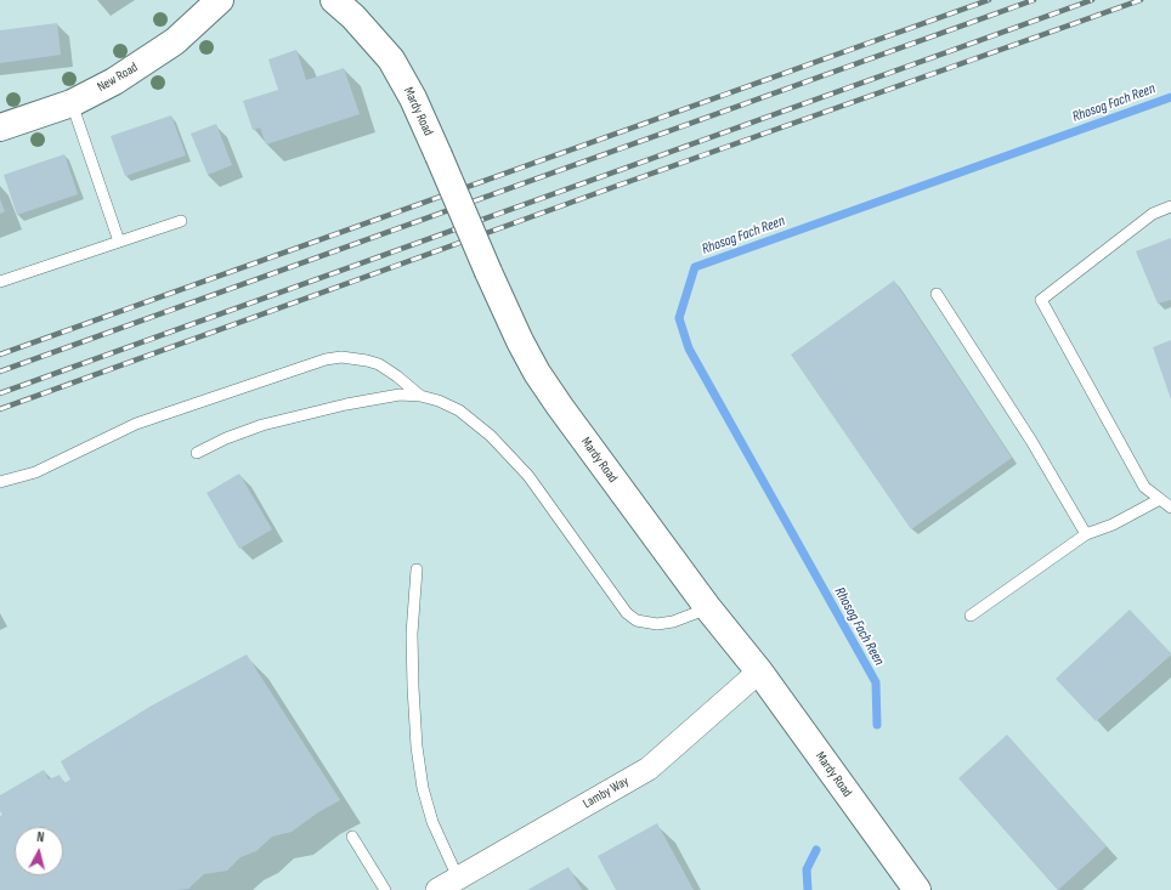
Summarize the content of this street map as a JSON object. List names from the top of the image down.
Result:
{
  "streets": {
    "main road": ["New Road", "Mardy Road"],
    "street": ["Lamby Way"]
  },
  "crossings": [
    ["Mardy Road", "Lamby Way"]
  ],
  "water": ["Rhosog Fach Reen"],
  "north": "top"
}
